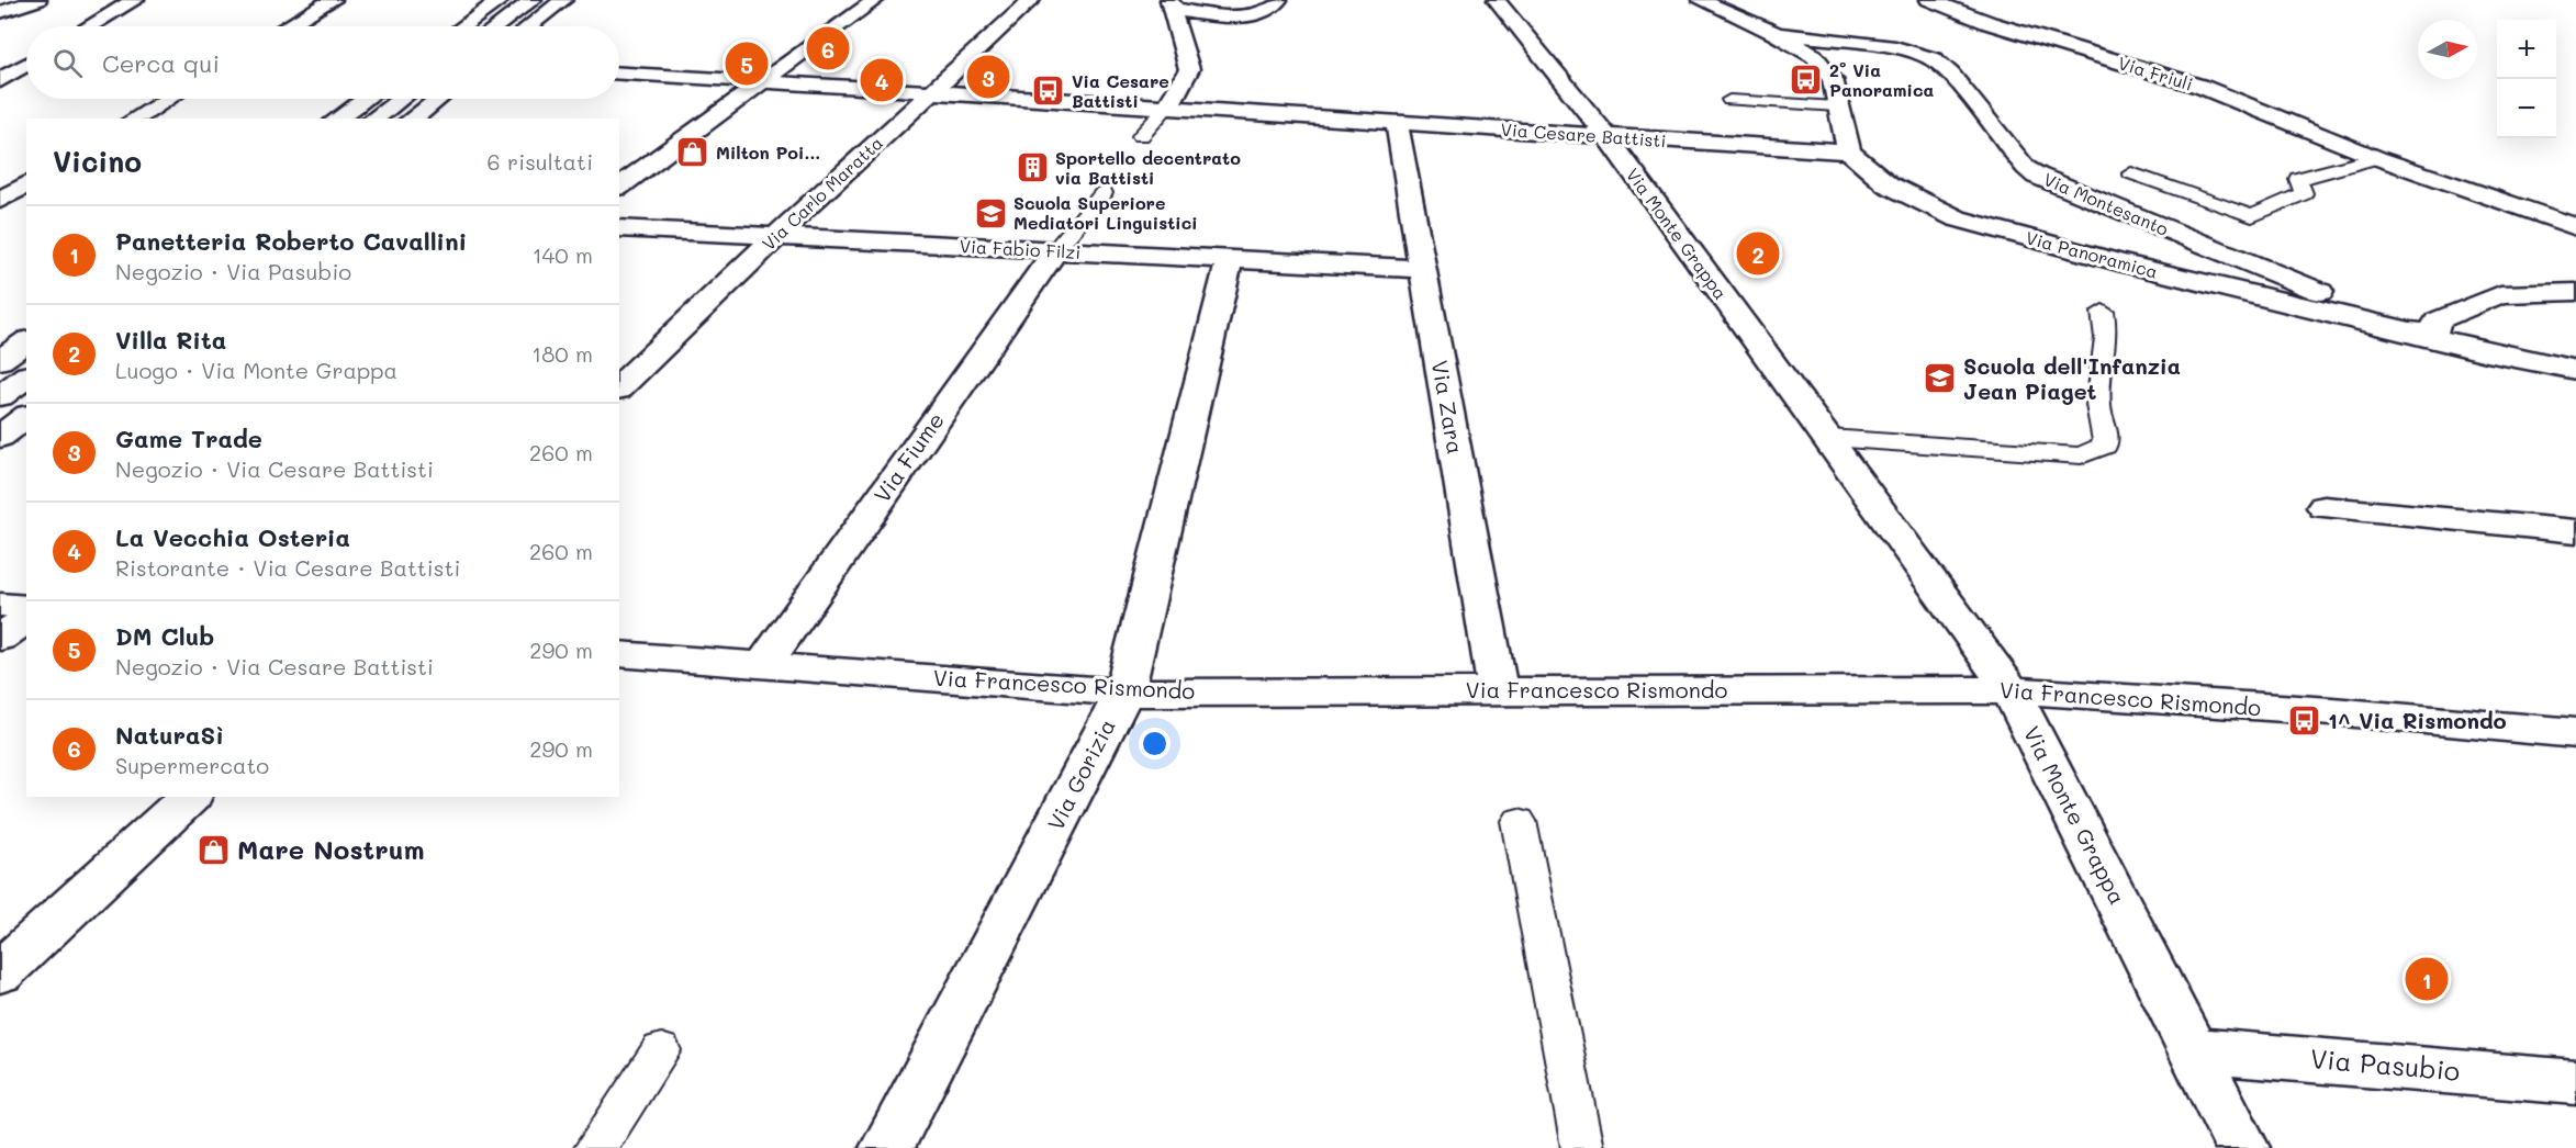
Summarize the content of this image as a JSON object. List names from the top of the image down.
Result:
{
  "streets": {
    "street": [
      "Via Friuli",
      "Via Cesare Battisti",
      "Via Carlo Maratta",
      "Via Montesanto",
      "Via Monte Grappa",
      "Via Fabio Filzi",
      "Via Panoramica",
      "Via Zara",
      "Via Fiume",
      "Via Francesco Rismondo",
      "Via Gorizia",
      "Via Pasubio"
    ]
  },
  "crossings": [
    ["Via Cesare Battisti", "Via Carlo Maratta"],
    ["Via Cesare Battisti", "Via Monte Grappa"],
    ["Via Cesare Battisti", "Via Panoramica"],
    ["Via Cesare Battisti", "Via Zara"],
    ["Via Carlo Maratta", "Via Fabio Filzi"],
    ["Via Montesanto", "Via Panoramica"],
    ["Via Monte Grappa", "Via Francesco Rismondo"],
    ["Via Monte Grappa", "Via Pasubio"],
    ["Via Fabio Filzi", "Via Zara"],
    ["Via Fabio Filzi", "Via Fiume"],
    ["Via Fabio Filzi", "Via Gorizia"],
    ["Via Zara", "Via Francesco Rismondo"],
    ["Via Fiume", "Via Francesco Rismondo"],
    ["Via Francesco Rismondo", "Via Gorizia"]
  ],
  "places": {
    "bus stop": ["2° Via Panoramica", "Via Cesare Battisti", "1^ Via Rismondo"],
    "shop": ["Milton Poi...", "Mare Nostrum"],
    "building": ["Sportello decentrato via Battisti"],
    "school or university": ["Scuola Superiore Mediatori Linguistici", "Scuola dell'Infanzia Jean Piaget"]
  },
  "north": "right",
  "page": {
    "map_buttons": ["+", "−"],
    "pins": [
      "6",
      "5",
      "3",
      "4",
      "2",
      "1"
    ],
    "search": "Cerca qui",
    "heading": ["Vicino", "6 risultati"],
    "list": [
      {
        "mark": "1",
        "name": "Panetteria Roberto Cavallini",
        "note": "Negozio · Via Pasubio",
        "value": "140 m"
      },
      {
        "mark": "2",
        "name": "Villa Rita",
        "note": "Luogo · Via Monte Grappa",
        "value": "180 m"
      },
      {
        "mark": "3",
        "name": "Game Trade",
        "note": "Negozio · Via Cesare Battisti",
        "value": "260 m"
      },
      {
        "mark": "4",
        "name": "La Vecchia Osteria",
        "note": "Ristorante · Via Cesare Battisti",
        "value": "260 m"
      },
      {
        "mark": "5",
        "name": "DM Club",
        "note": "Negozio · Via Cesare Battisti",
        "value": "290 m"
      },
      {
        "mark": "6",
        "name": "NaturaSì",
        "note": "Supermercato",
        "value": "290 m"
      }
    ]
  }
}
